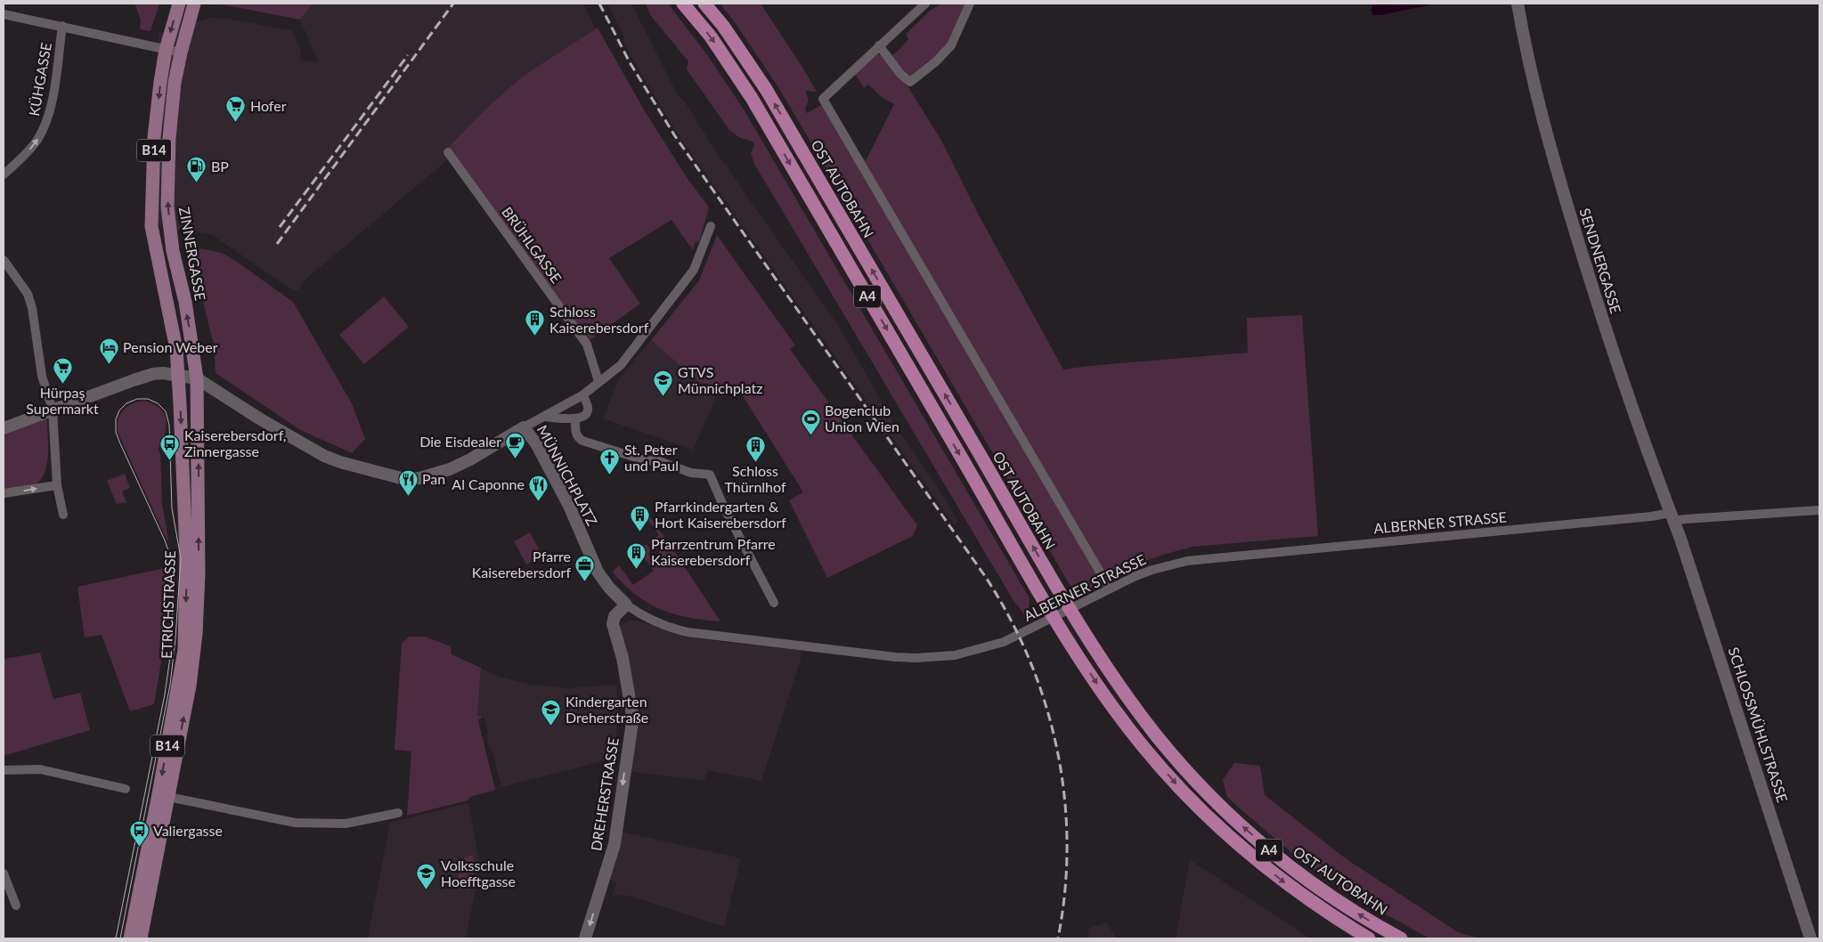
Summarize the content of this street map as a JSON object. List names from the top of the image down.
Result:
{
  "streets": {
    "highway": ["OST AUTOBAHN", "A4"],
    "main road": ["B14", "ZINNERGASSE", "ETRICHSTRASSE"],
    "street": [
      "KÜHGASSE",
      "BRÜHLGASSE",
      "SENDNERGASSE",
      "MÜNNICHPLATZ",
      "ALBERNER STRASSE",
      "SCHLOSSMÜHLSTRASSE",
      "DREHERSTRASSE"
    ]
  },
  "crossings": [
    ["B14", "ETRICHSTRASSE"],
    ["ZINNERGASSE", "ETRICHSTRASSE"],
    ["SENDNERGASSE", "ALBERNER STRASSE"],
    ["SENDNERGASSE", "SCHLOSSMÜHLSTRASSE"],
    ["MÜNNICHPLATZ", "ALBERNER STRASSE"],
    ["MÜNNICHPLATZ", "DREHERSTRASSE"],
    ["ALBERNER STRASSE", "SCHLOSSMÜHLSTRASSE"],
    ["ALBERNER STRASSE", "DREHERSTRASSE"]
  ],
  "one_way": ["KÜHGASSE", "DREHERSTRASSE"],
  "places": {
    "supermarket": ["Hofer", "Hürpaş Supermarkt"],
    "fuel station": ["BP"],
    "building": [
      "Schloss Kaiserebersdorf",
      "Schloss Thürnlhof",
      "Pfarrkindergarten & Hort Kaiserebersdorf",
      "Pfarrzentrum Pfarre Kaiserebersdorf"
    ],
    "hotel": ["Pension Weber"],
    "school or university": ["GTVS Münnichplatz", "Kindergarten Dreherstraße", "Volksschule Hoefftgasse"],
    "sports": ["Bogenclub Union Wien"],
    "cafe": ["Die Eisdealer"],
    "bus stop": ["Kaiserebersdorf, Zinnergasse", "Valiergasse"],
    "church": ["St. Peter und Paul"],
    "restaurant": ["Pan", "Al Caponne"],
    "office": ["Pfarre Kaiserebersdorf"]
  }
}
